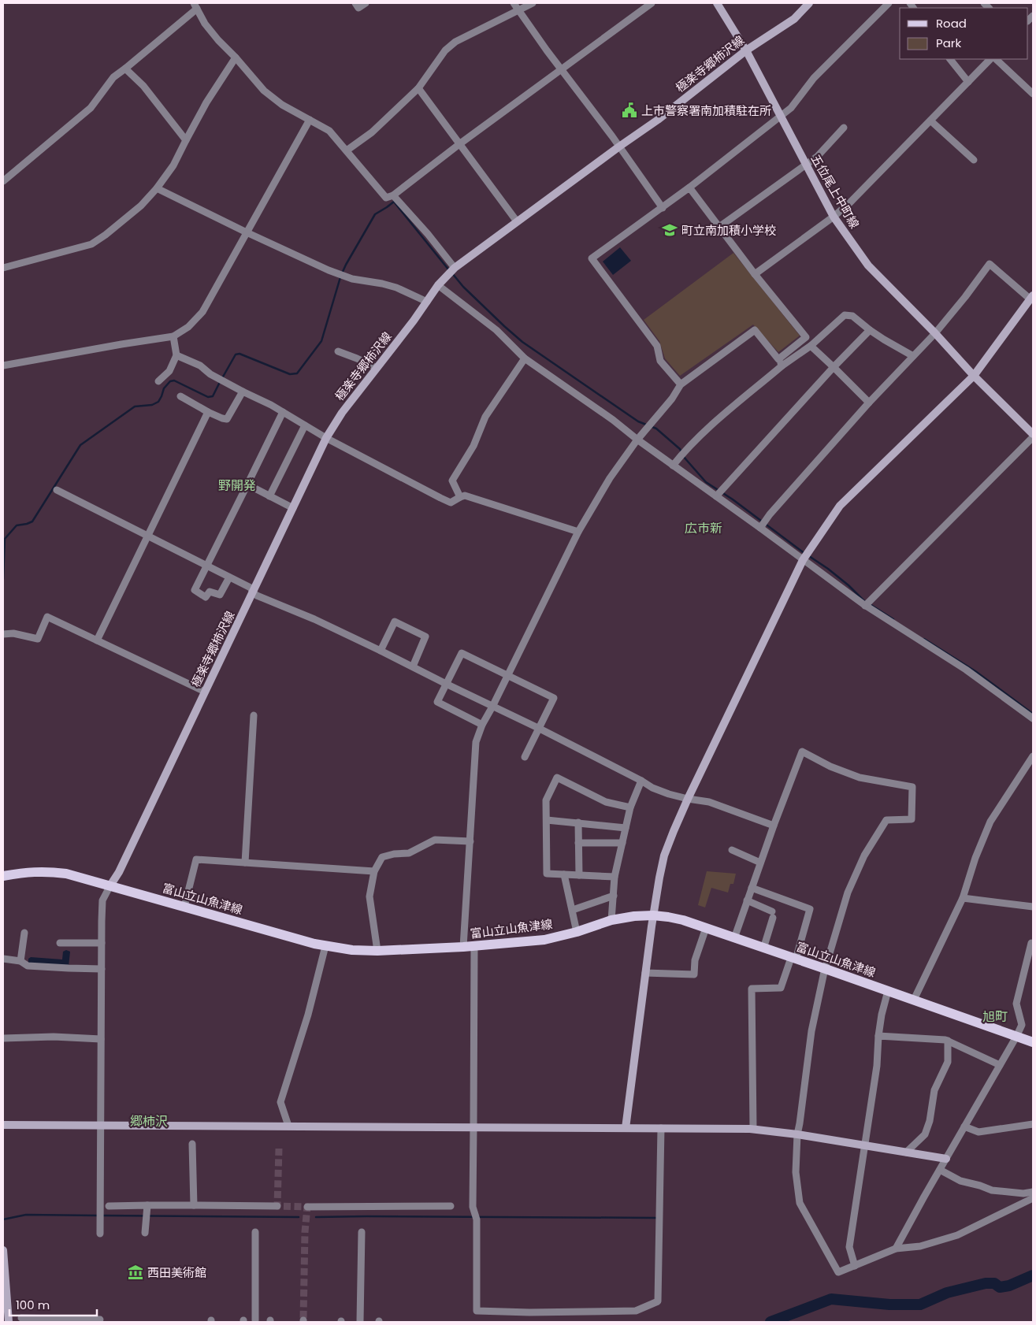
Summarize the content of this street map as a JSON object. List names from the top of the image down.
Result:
{
  "streets": {
    "main road": ["富山立山魚津線"],
    "street": ["極楽寺郷柿沢線", "五位尾上中町線"]
  },
  "crossings": [
    ["極楽寺郷柿沢線", "五位尾上中町線"],
    ["極楽寺郷柿沢線", "富山立山魚津線"]
  ],
  "districts": [
    "野開発",
    "広市新",
    "旭町",
    "郷柿沢"
  ],
  "places": {
    "public building": ["上市警察署南加積駐在所"],
    "school or university": ["町立南加積小学校"],
    "museum": ["西田美術館"]
  },
  "legend": ["Road", "Park"],
  "scale_bar": "100 m"
}
